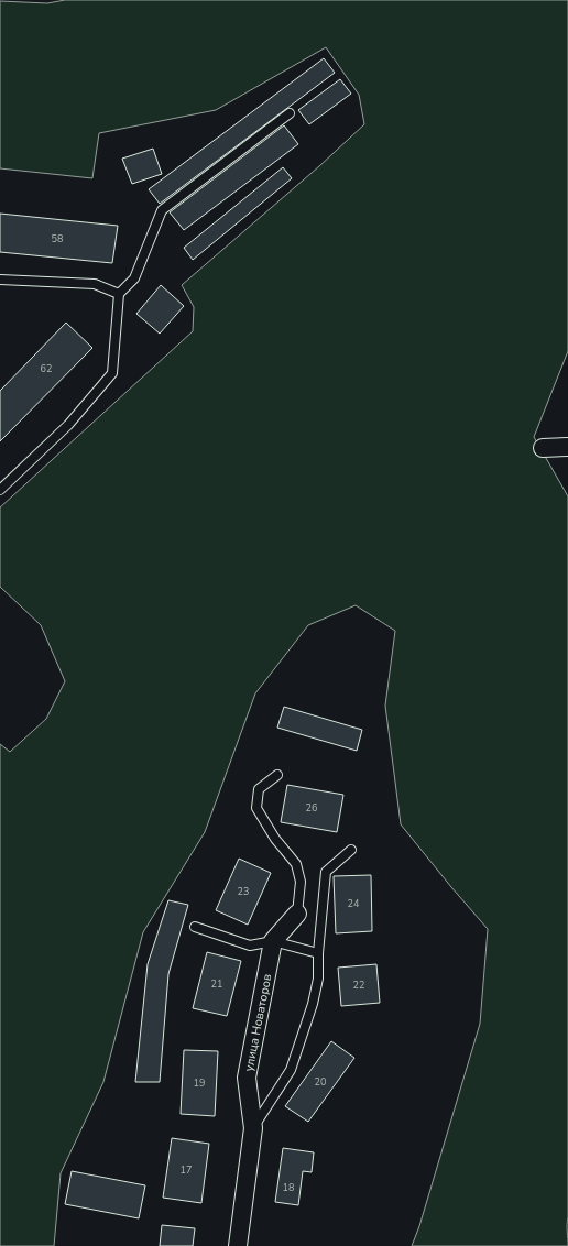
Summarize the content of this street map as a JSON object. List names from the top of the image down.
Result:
{
  "streets": {
    "street": ["улица Новаторов"]
  },
  "house_numbers": [
    "58",
    "62",
    "26",
    "23",
    "24",
    "21",
    "22",
    "20",
    "19",
    "17",
    "18"
  ]
}
